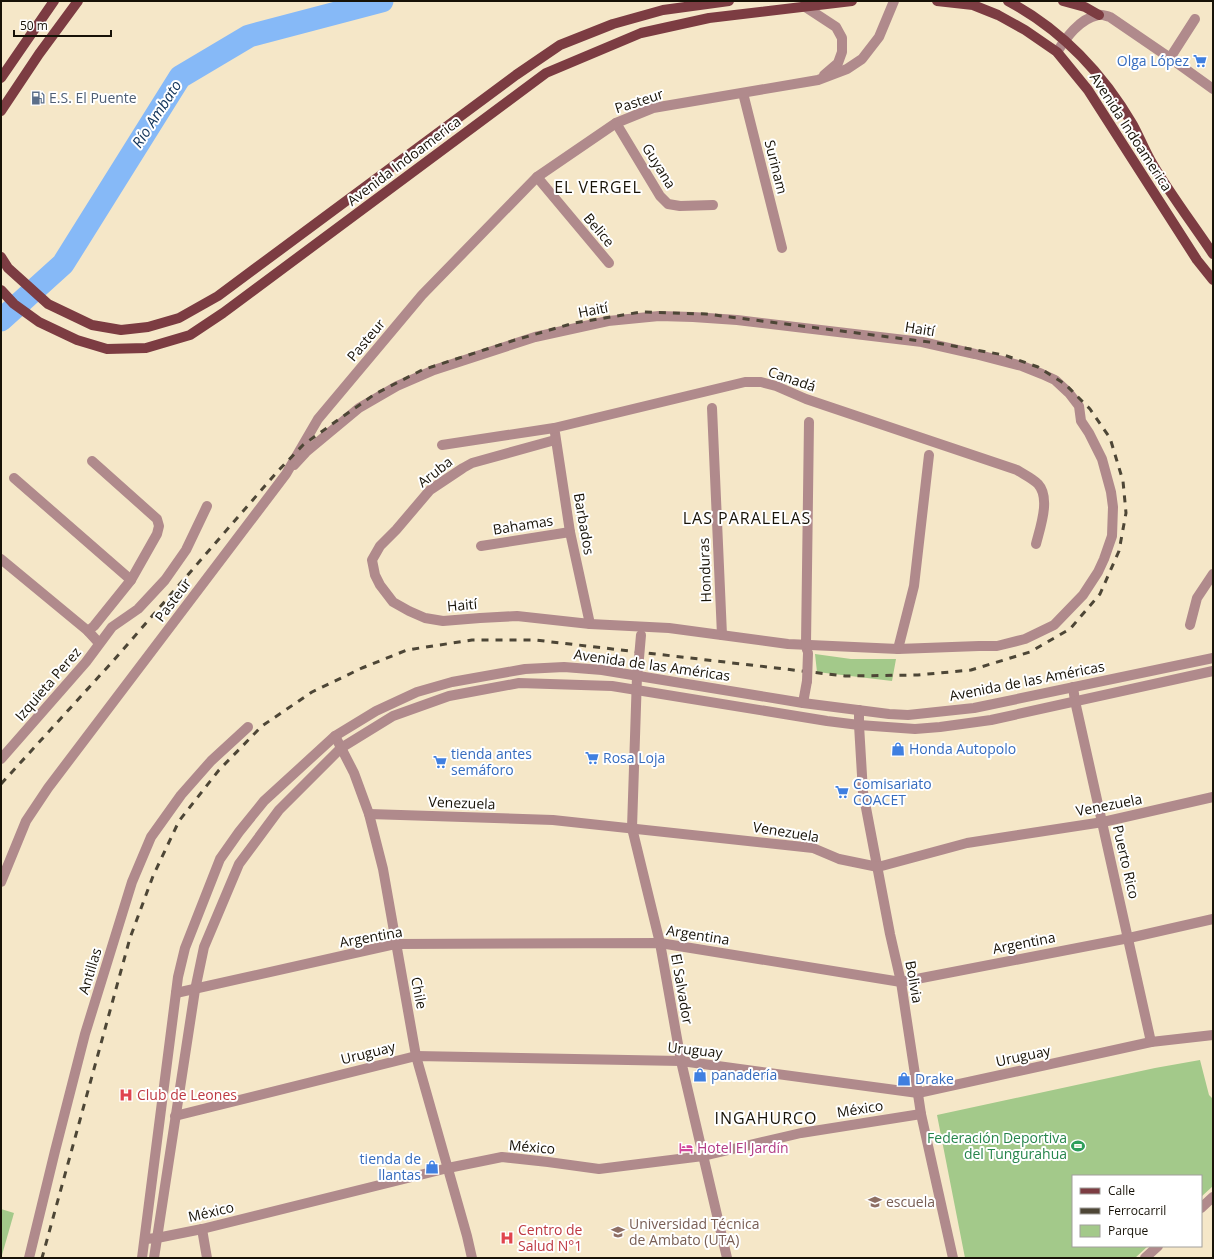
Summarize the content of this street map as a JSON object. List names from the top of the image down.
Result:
{
  "streets": {
    "main road": ["Avenida Indoamerica"],
    "street": [
      "Pasteur",
      "Guyana",
      "Surinam",
      "Belice",
      "Haití",
      "Canadá",
      "Aruba",
      "Barbados",
      "Bahamas",
      "Honduras",
      "Avenida de las Américas",
      "Izquieta Perez",
      "Venezuela",
      "Puerto Rico",
      "Argentina",
      "Antillas",
      "Bolivia",
      "El Salvador",
      "Chile",
      "Uruguay",
      "México"
    ]
  },
  "crossings": [
    ["Pasteur", "Guyana"],
    ["Pasteur", "Surinam"],
    ["Pasteur", "Belice"],
    ["Pasteur", "Haití"],
    ["Haití", "Aruba"],
    ["Haití", "Barbados"],
    ["Haití", "Honduras"],
    ["Haití", "El Salvador"],
    ["Canadá", "Barbados"],
    ["Aruba", "Barbados"],
    ["Barbados", "Bahamas"],
    ["Avenida de las Américas", "Puerto Rico"],
    ["Avenida de las Américas", "Argentina"],
    ["Avenida de las Américas", "Bolivia"],
    ["Avenida de las Américas", "El Salvador"],
    ["Avenida de las Américas", "Chile"],
    ["Avenida de las Américas", "Uruguay"],
    ["Avenida de las Américas", "México"],
    ["Venezuela", "Puerto Rico"],
    ["Venezuela", "Bolivia"],
    ["Venezuela", "El Salvador"],
    ["Venezuela", "Chile"],
    ["Puerto Rico", "Argentina"],
    ["Puerto Rico", "Uruguay"],
    ["Argentina", "Bolivia"],
    ["Argentina", "El Salvador"],
    ["Argentina", "Chile"],
    ["Bolivia", "Uruguay"],
    ["Bolivia", "México"],
    ["El Salvador", "Uruguay"],
    ["El Salvador", "México"],
    ["Chile", "Uruguay"],
    ["Chile", "México"]
  ],
  "districts": ["EL VERGEL", "LAS PARALELAS", "INGAHURCO"],
  "water": ["Río Ambato"],
  "places": {
    "supermarket": [
      "Olga López",
      "Rosa Loja",
      "tienda antes semáforo",
      "Comisariato COACET"
    ],
    "fuel station": ["E.S. El Puente"],
    "shop": [
      "Honda Autopolo",
      "panadería",
      "Drake",
      "tienda de llantas"
    ],
    "hospital": ["Club de Leones", "Centro de Salud N°1"],
    "sports": ["Federación Deportiva del Tungurahua"],
    "hotel": ["Hotel El Jardín"],
    "school or university": ["escuela", "Universidad Técnica de Ambato (UTA)"]
  },
  "legend": ["Calle", "Ferrocarril", "Parque"],
  "scale_bar": "50 m"
}
